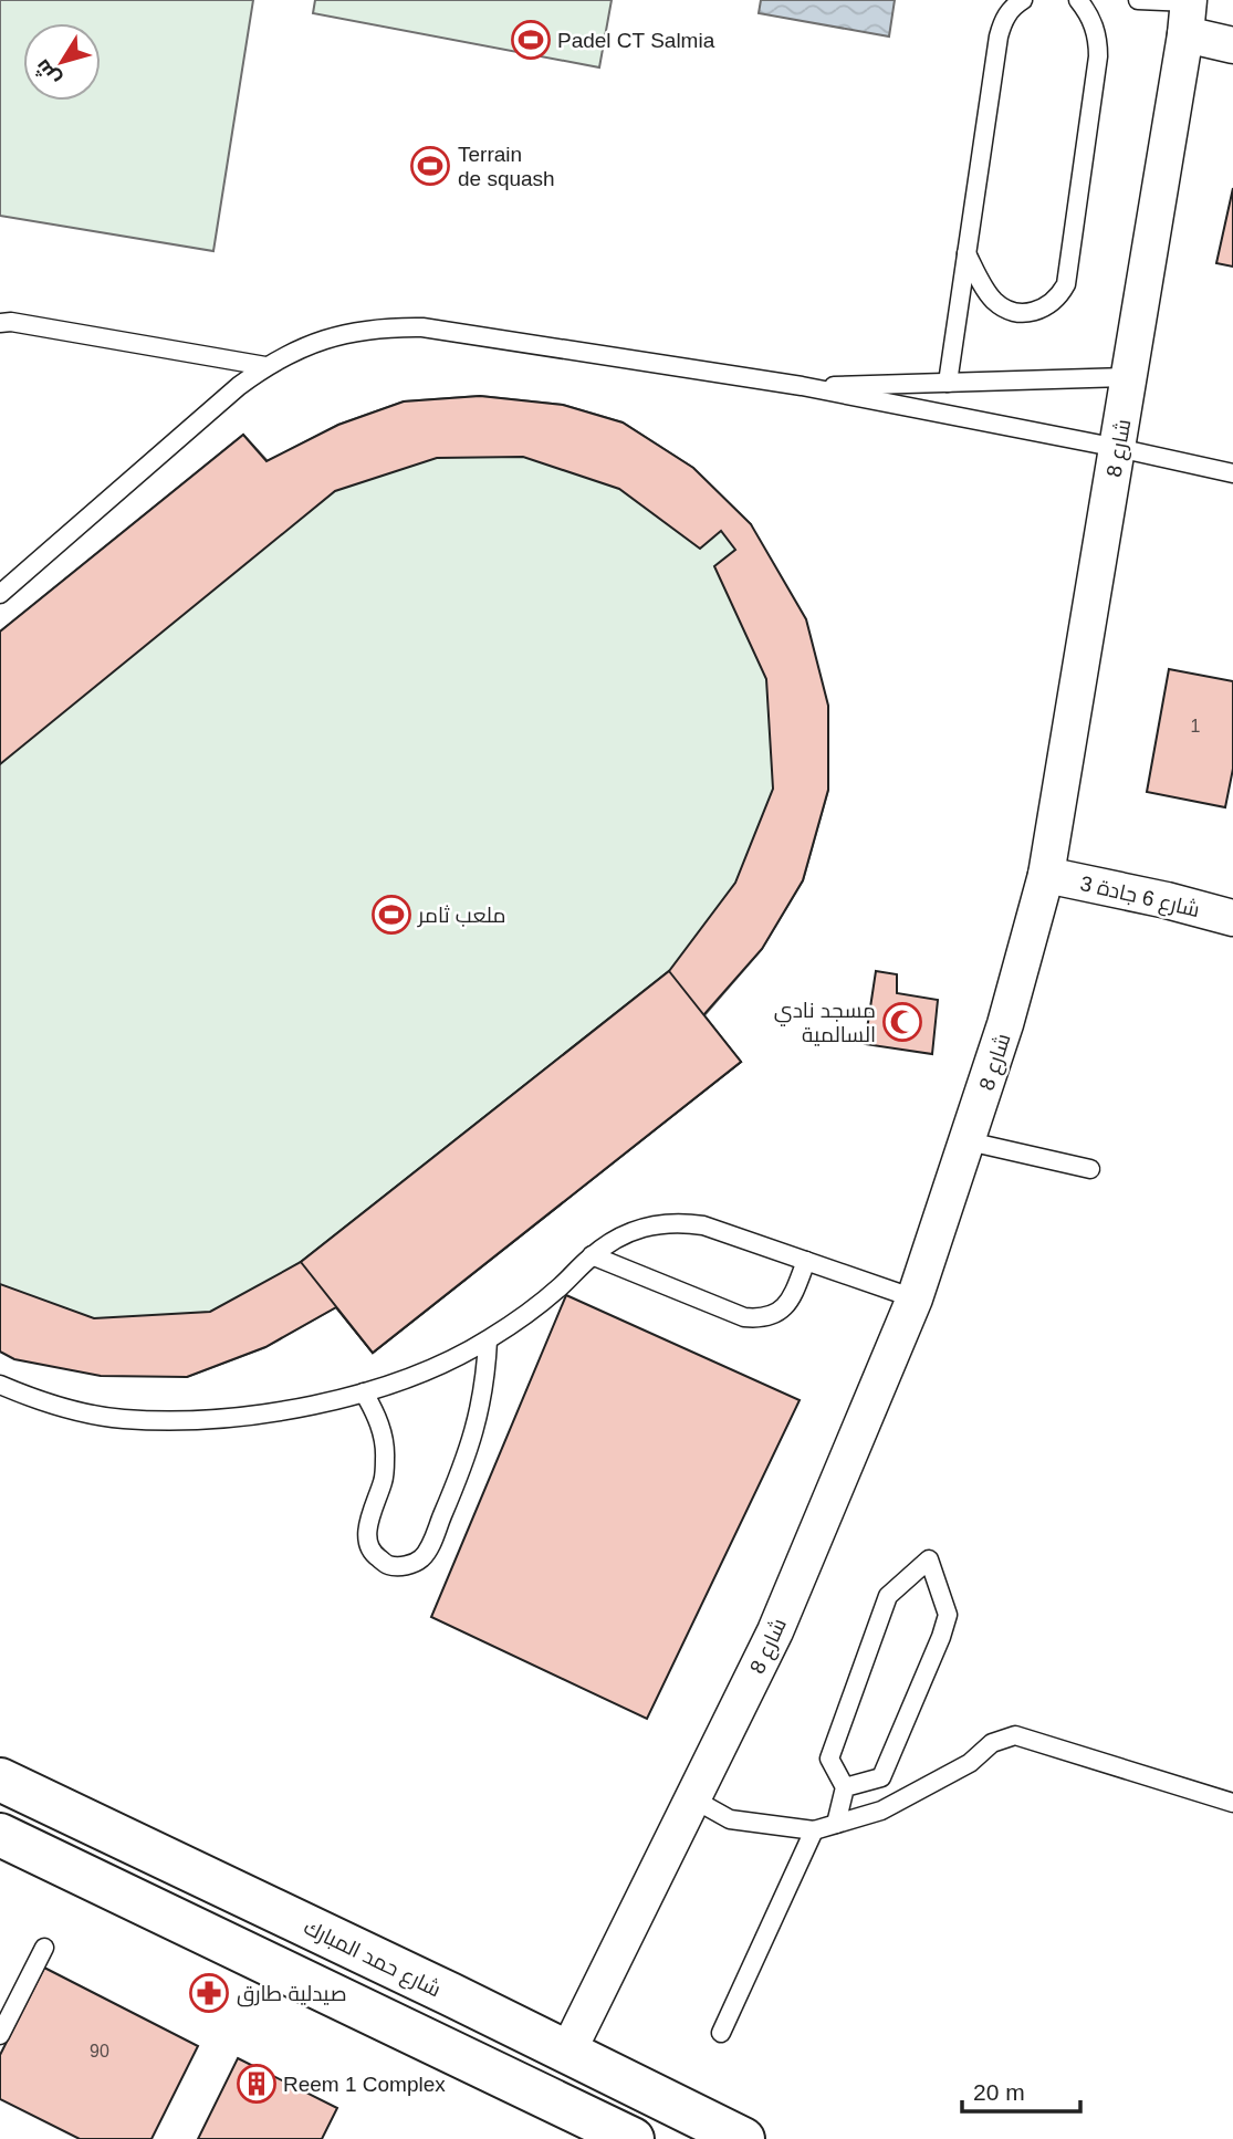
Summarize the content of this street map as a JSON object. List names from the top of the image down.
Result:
{
  "streets": {
    "main road": ["شارع حمد المبارك"],
    "street": ["شارع 8", "شارع 6 جادة 3"]
  },
  "crossings": [
    ["شارع 8", "شارع 6 جادة 3"],
    ["شارع 8", "شارع حمد المبارك"]
  ],
  "places": {
    "sports": ["Padel CT Salmia", "Terrain de squash", "ملعب ثامر"],
    "mosque": ["مسجد نادي السالمية"],
    "pharmacy": ["صيدلية طارق"],
    "building": ["Reem 1 Complex"]
  },
  "house_numbers": ["1", "90"],
  "scale_bar": "20 m",
  "north": "bottom left"
}
